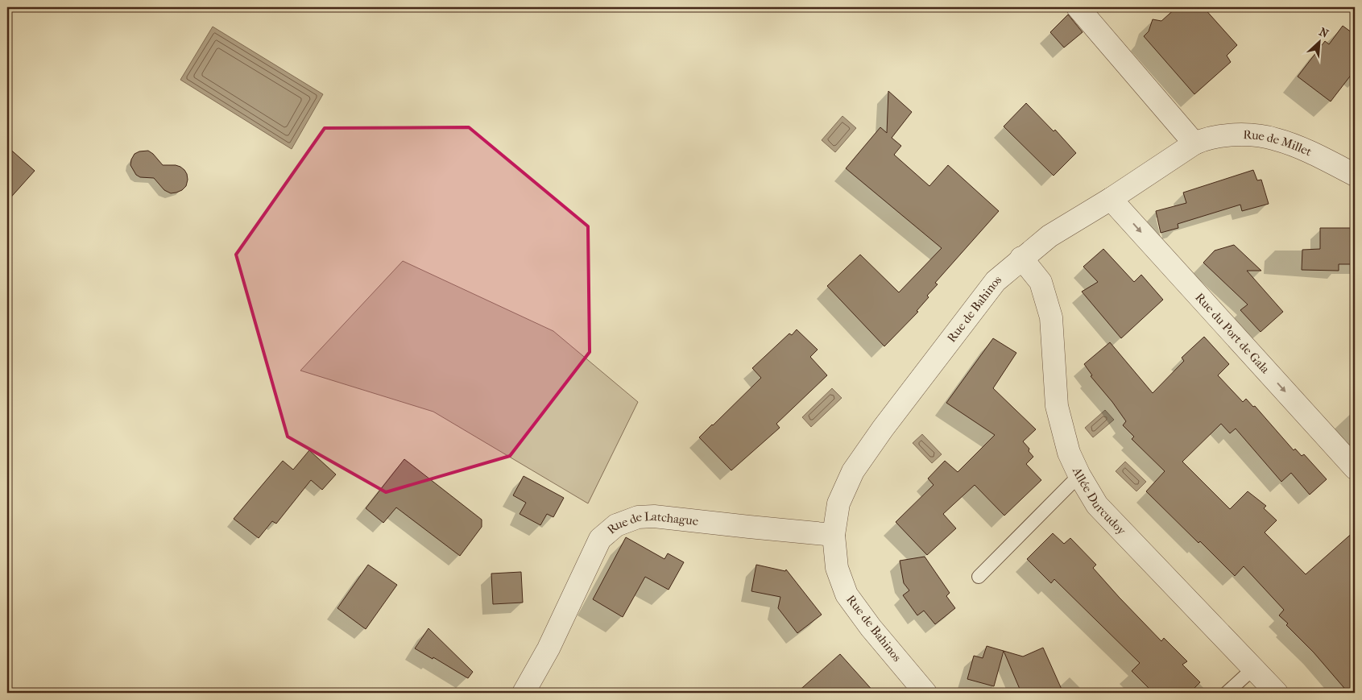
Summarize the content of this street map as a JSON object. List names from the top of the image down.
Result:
{
  "streets": {
    "street": [
      "Rue de Millet",
      "Rue de Bahinos",
      "Rue du Port de Gala",
      "Allée Durcudoy",
      "Rue de Latchague"
    ]
  },
  "crossings": [
    ["Rue de Millet", "Rue de Bahinos"],
    ["Rue de Bahinos", "Rue du Port de Gala"],
    ["Rue de Bahinos", "Allée Durcudoy"],
    ["Rue de Bahinos", "Rue de Latchague"]
  ],
  "one_way": ["Rue du Port de Gala"],
  "north": "top right"
}
